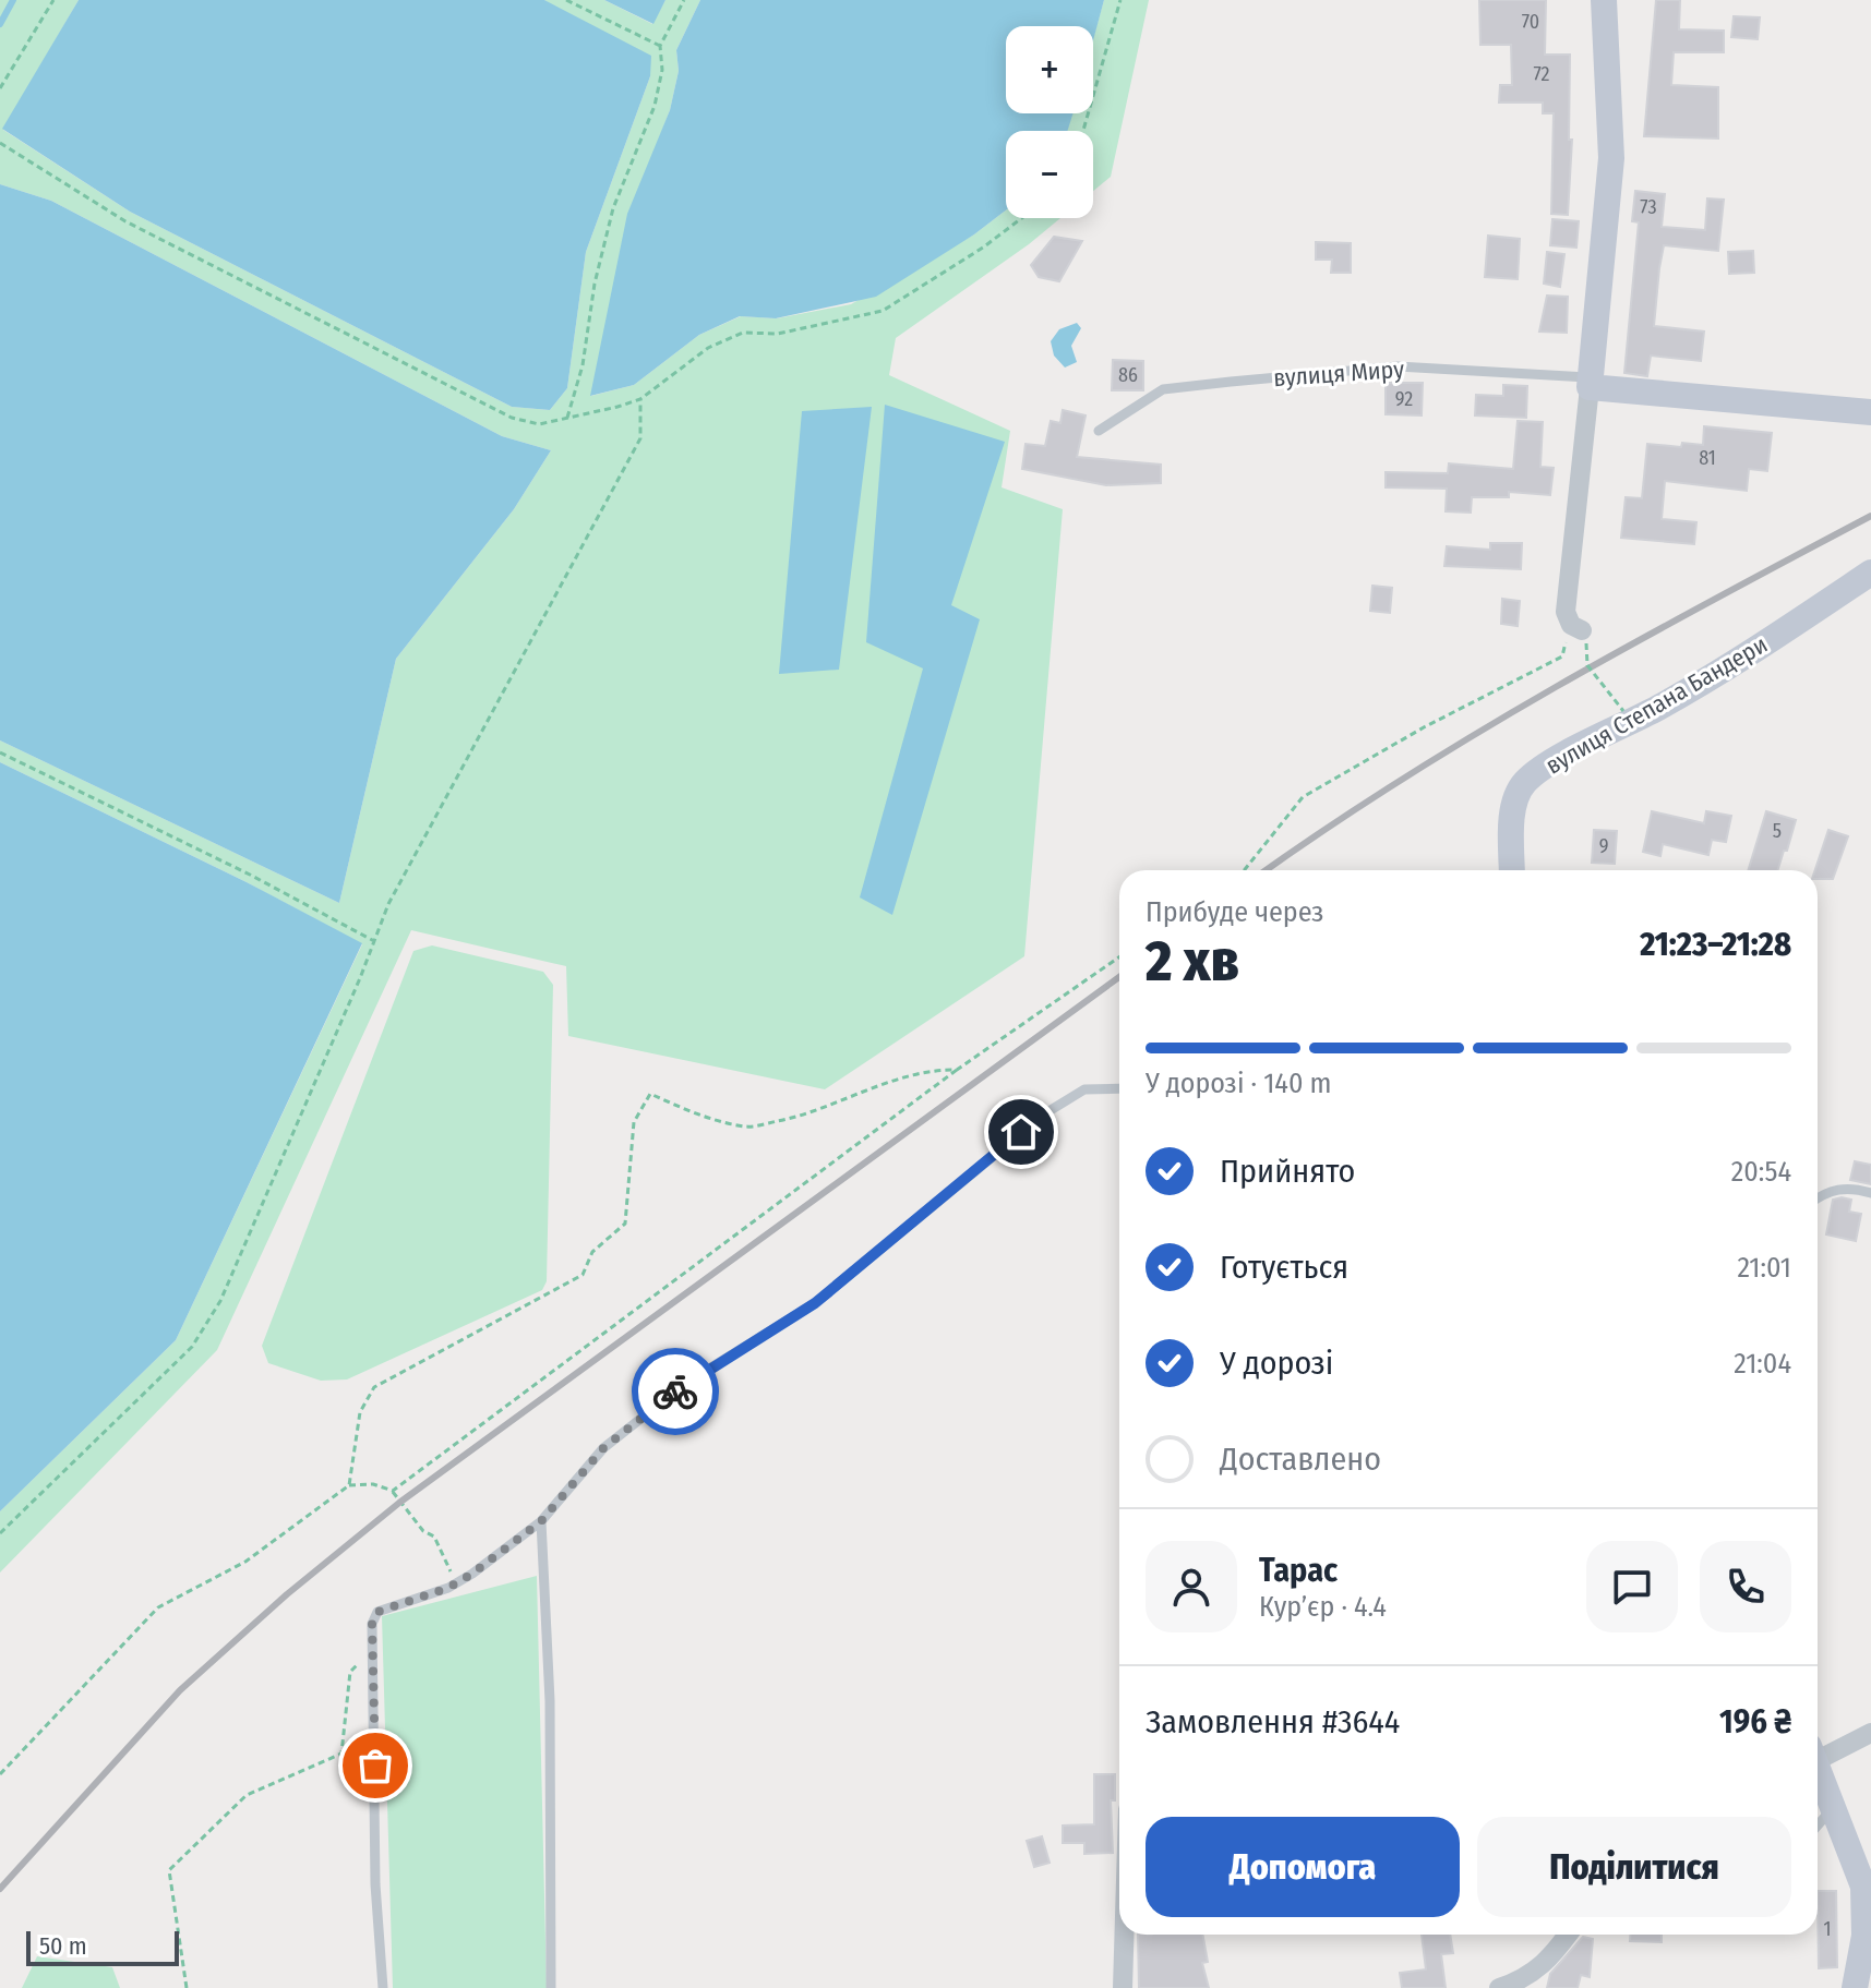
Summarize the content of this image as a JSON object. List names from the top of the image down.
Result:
{
  "streets": {
    "street": ["вулиця Миру", "вулиця Степана Бандери"]
  },
  "house_numbers": [
    "70",
    "72",
    "73",
    "86",
    "92",
    "81",
    "5",
    "9",
    "1"
  ],
  "scale_bar": "50 m",
  "page": {
    "map_buttons": ["+", "−"],
    "heading": ["2 хв", "Прибуде через", "21:23–21:28"],
    "panel": [
      "Тарас",
      "Кур’єр · 4.4",
      "Замовлення #3644",
      "196 ₴"
    ],
    "bar": "У дорозі · 140 m",
    "list": [
      ["Прийнято", "20:54"],
      ["Готується", "21:01"],
      ["У дорозі", "21:04"],
      "Доставлено"
    ],
    "buttons": ["Допомога", "Поділитися"],
    "scale": "50 m"
  }
}
